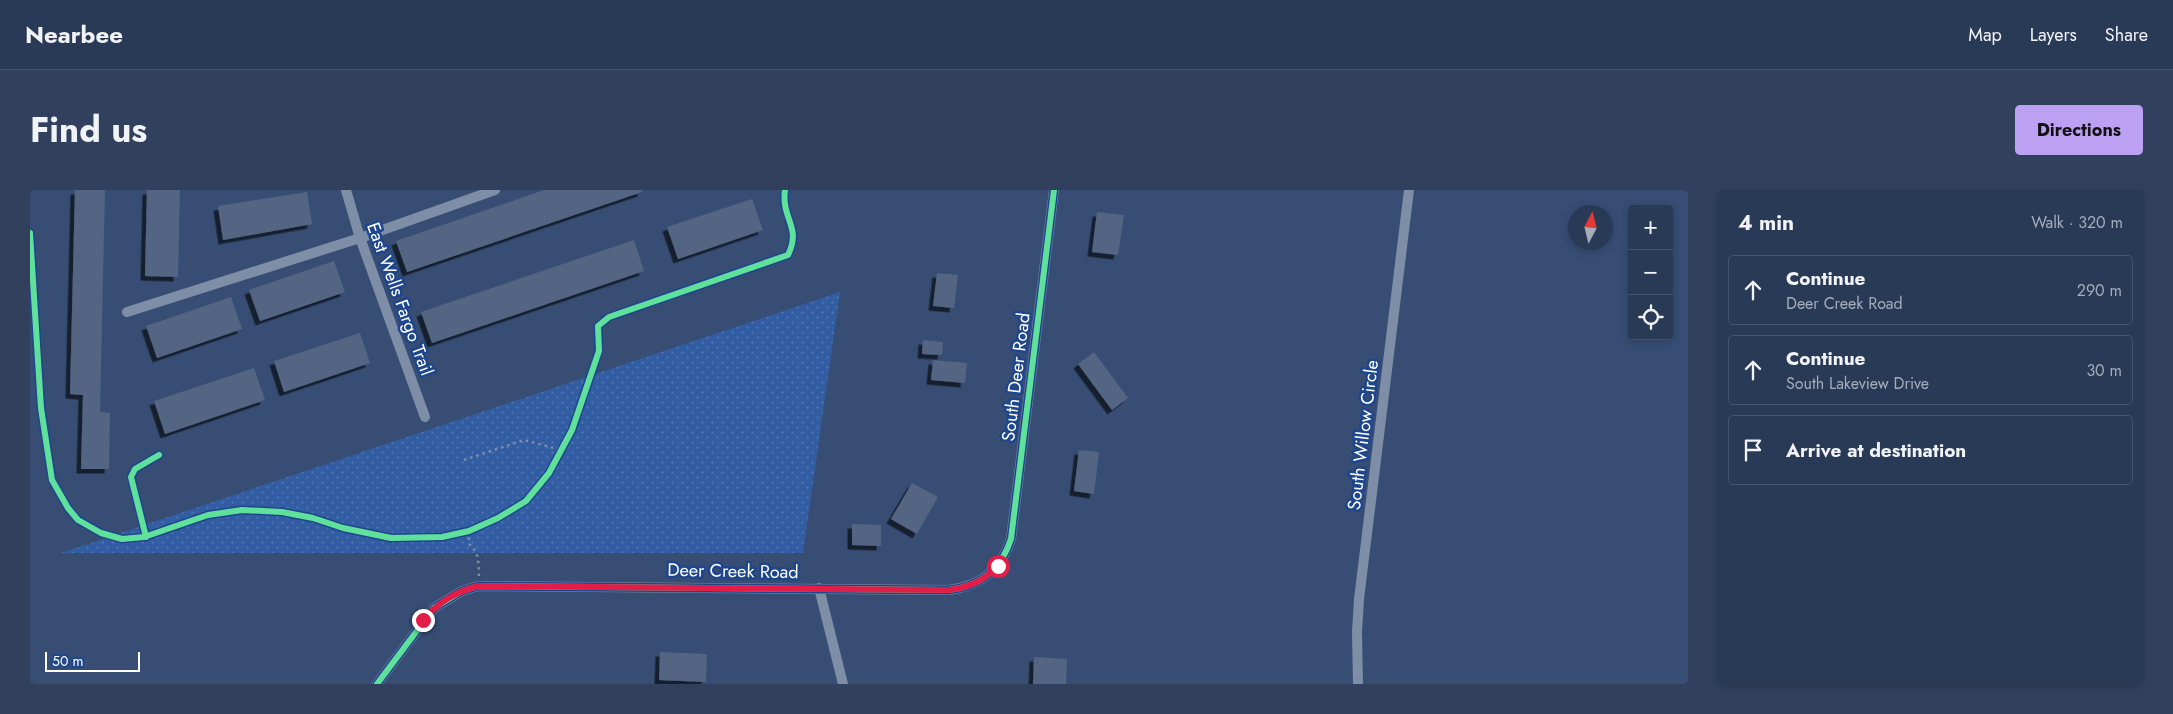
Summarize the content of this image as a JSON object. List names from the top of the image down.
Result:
{
  "streets": {
    "street": [
      "East Wells Fargo Trail",
      "South Deer Road",
      "South Willow Circle",
      "Deer Creek Road"
    ]
  },
  "crossings": [
    ["South Deer Road", "Deer Creek Road"]
  ],
  "scale_bar": "50 m",
  "north": "top",
  "page": {
    "header": "Nearbee",
    "nav": ["Map", "Layers", "Share"],
    "title": "Find us",
    "buttons": "Directions",
    "heading": ["4 min", "Walk · 320 m"],
    "map_buttons": ["+", "−"],
    "list": [
      ["Continue", "Deer Creek Road", "290 m"],
      ["Continue", "South Lakeview Drive", "30 m"],
      "Arrive at destination"
    ],
    "scale": "50 m"
  }
}
